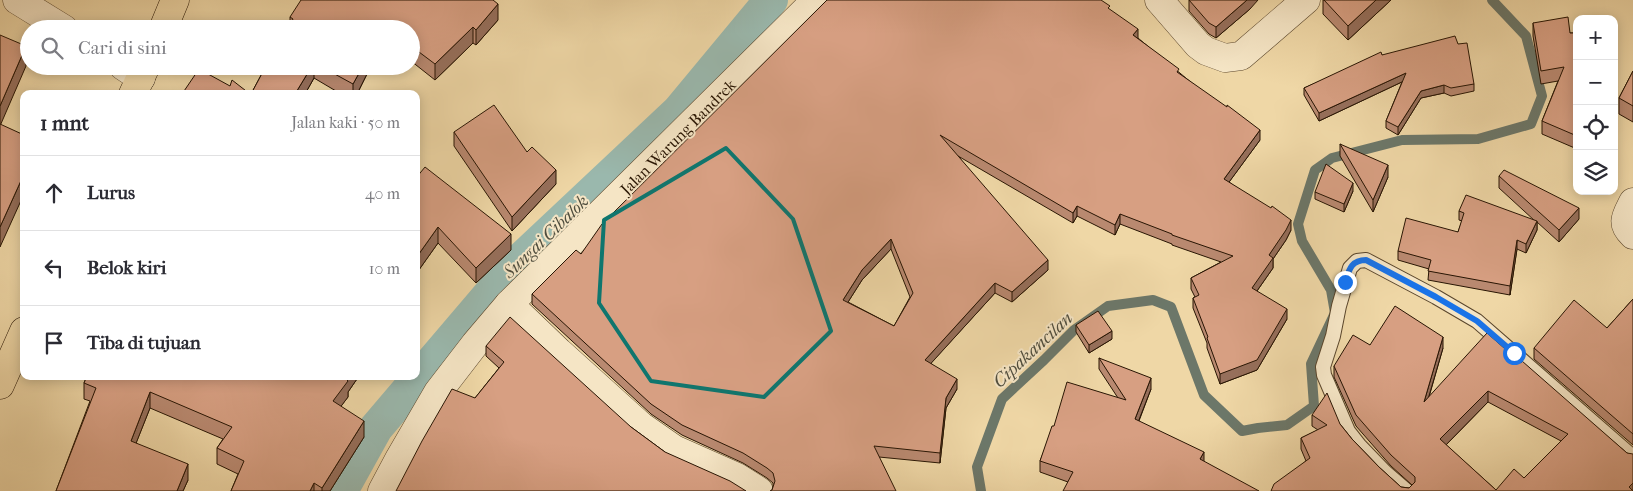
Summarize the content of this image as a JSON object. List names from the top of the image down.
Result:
{
  "streets": {
    "street": ["Jalan Warung Bandrek"]
  },
  "water": ["Sungai Cibalok", "Cipakancilan"],
  "page": {
    "map_buttons": ["+", "−"],
    "search": "Cari di sini",
    "heading": ["1 mnt", "Jalan kaki · 50 m"],
    "list": [
      ["Lurus", "40 m"],
      ["Belok kiri", "10 m"],
      "Tiba di tujuan"
    ]
  }
}
